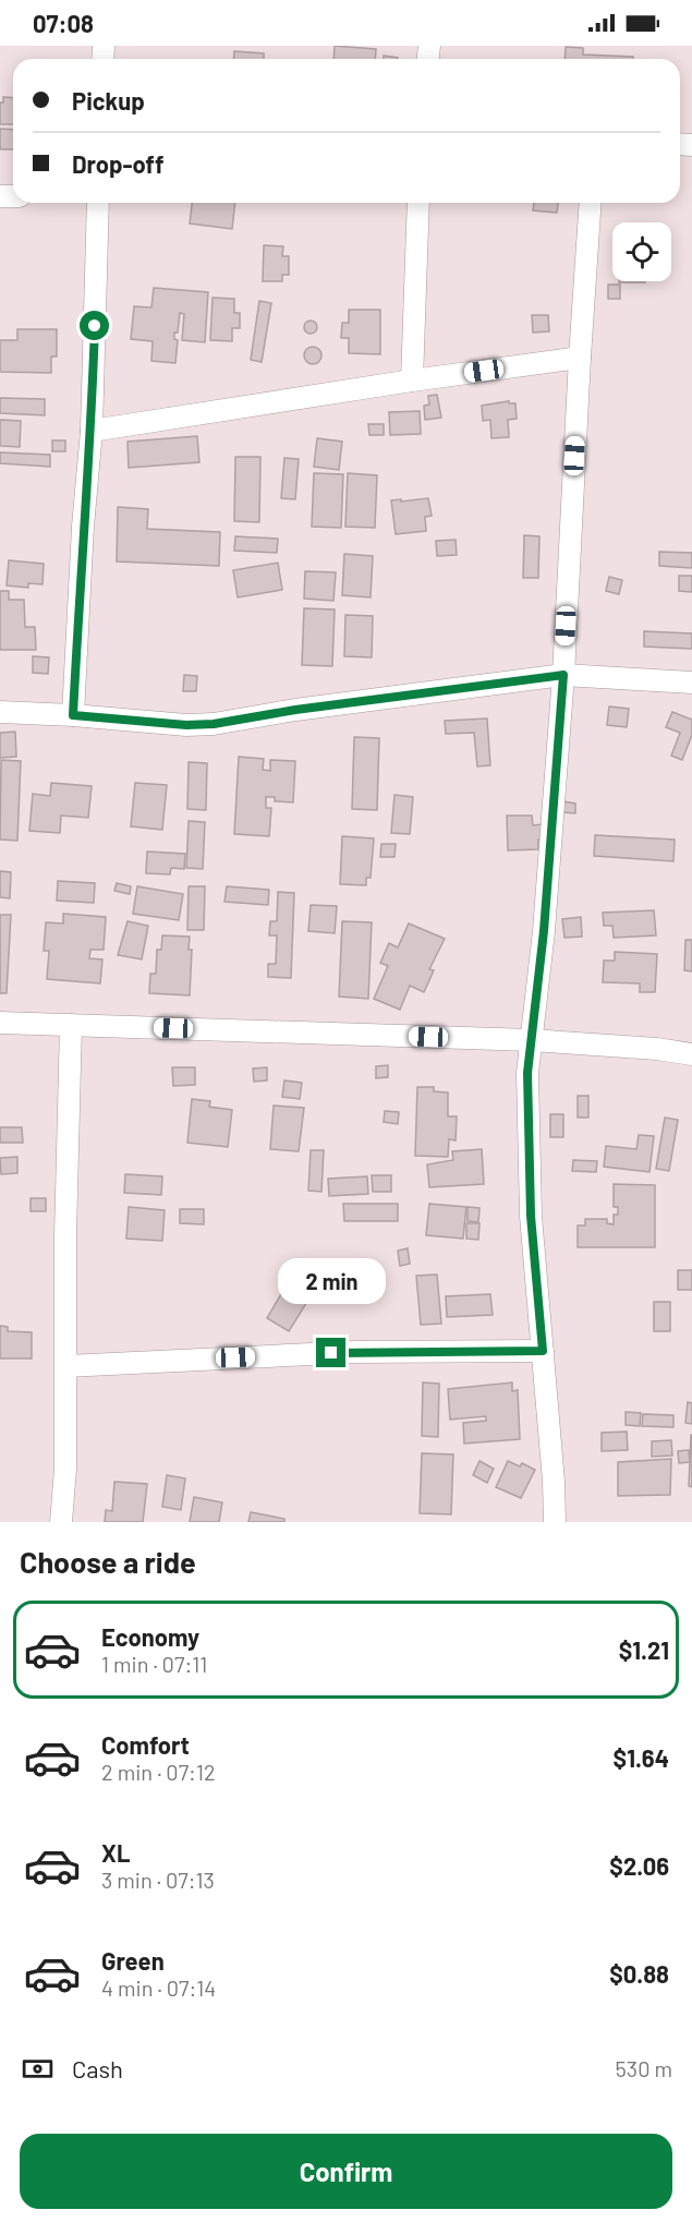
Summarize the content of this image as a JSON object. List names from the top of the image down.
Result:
{
  "page": {
    "status": "07:08",
    "banner": ["Pickup", "Drop-off"],
    "bubble": "2 min",
    "heading": "Choose a ride",
    "list": [
      {
        "name": "Economy",
        "note": "1 min · 07:11",
        "value": "$1.21"
      },
      {
        "name": "Comfort",
        "note": "2 min · 07:12",
        "value": "$1.64"
      },
      {
        "name": "XL",
        "note": "3 min · 07:13",
        "value": "$2.06"
      },
      {
        "name": "Green",
        "note": "4 min · 07:14",
        "value": "$0.88"
      }
    ],
    "pay": ["Cash", "530 m"],
    "buttons": "Confirm"
  }
}
